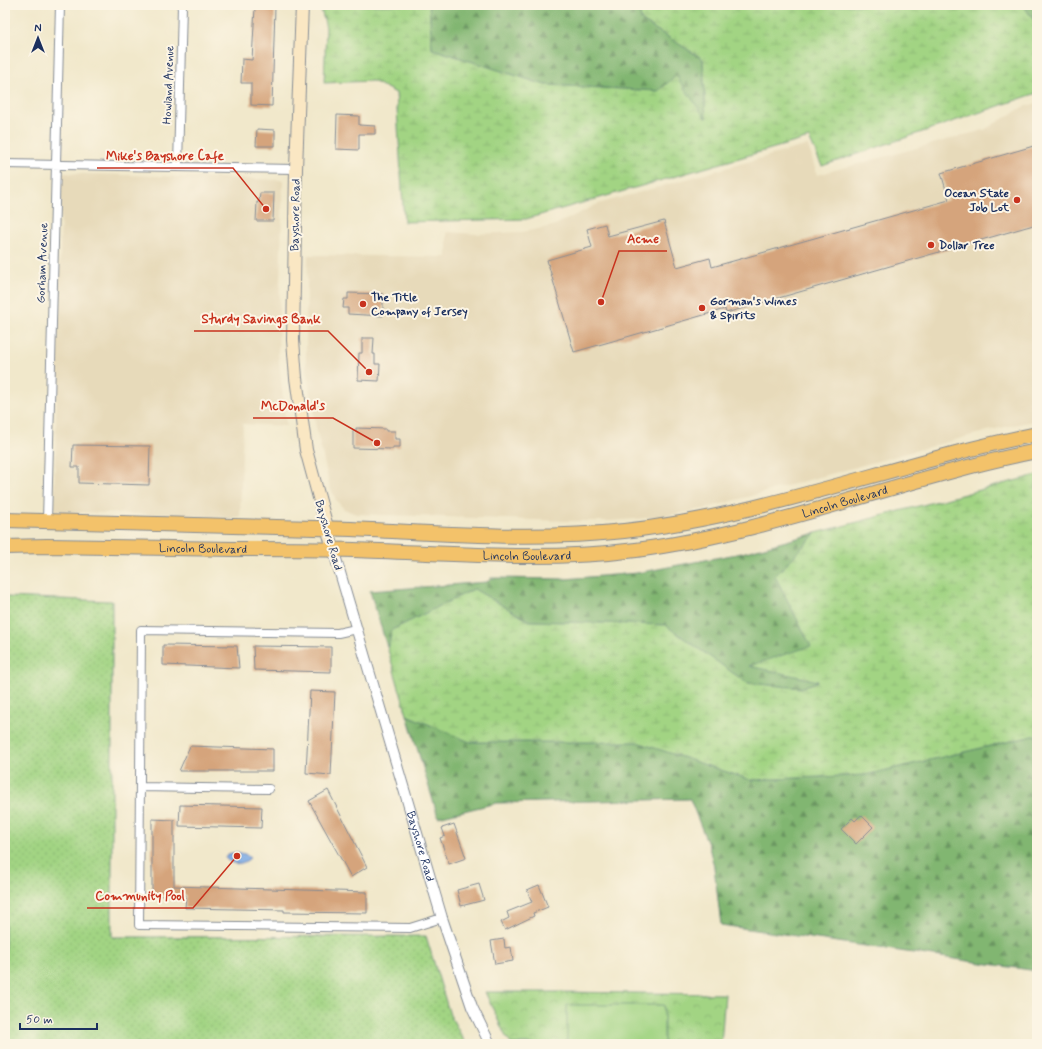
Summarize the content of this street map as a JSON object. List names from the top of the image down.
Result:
{
  "streets": {
    "highway": ["Lincoln Boulevard"],
    "main road": ["Bayshore Road"],
    "street": ["Howland Avenue", "Gorham Avenue"]
  },
  "crossings": [
    ["Bayshore Road", "Lincoln Boulevard"],
    ["Gorham Avenue", "Lincoln Boulevard"]
  ],
  "places": [
    "Ocean State Job Lot",
    "Mike's Bayshore Cafe",
    "Dollar Tree",
    "Acme",
    "The Title Company of Jersey",
    "Gorman's Wines & Spirits",
    "Sturdy Savings Bank",
    "McDonald's",
    "Community Pool"
  ],
  "scale_bar": "50 m",
  "north": "top"
}
